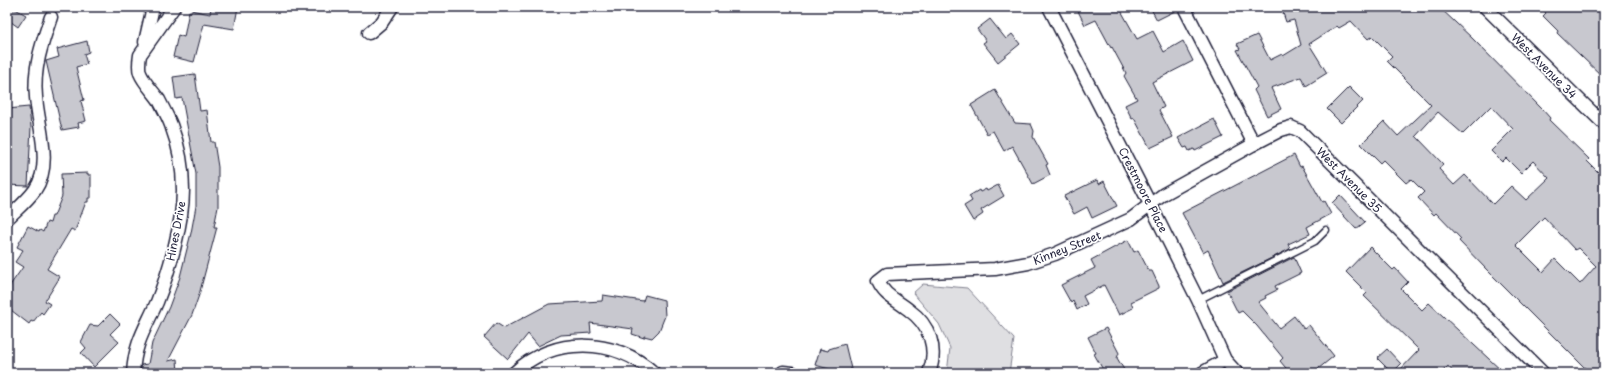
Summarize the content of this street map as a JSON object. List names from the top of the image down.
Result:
{
  "streets": {
    "street": [
      "West Avenue 34",
      "West Avenue 35",
      "Crestmoore Place",
      "Hines Drive",
      "Kinney Street"
    ]
  },
  "crossings": [
    ["West Avenue 35", "Kinney Street"],
    ["Crestmoore Place", "Kinney Street"]
  ]
}
